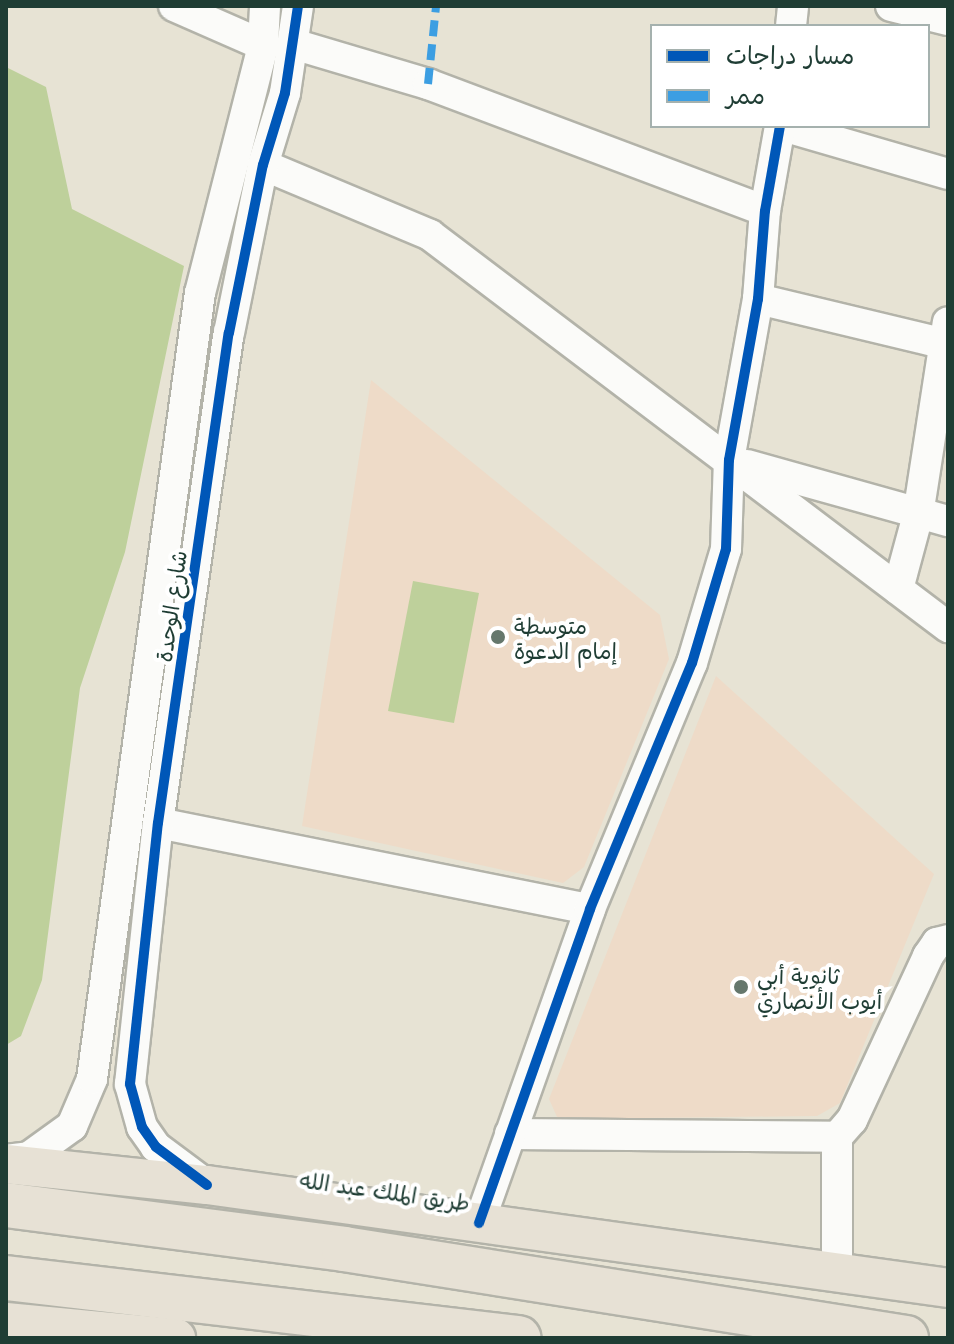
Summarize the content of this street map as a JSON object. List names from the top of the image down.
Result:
{
  "streets": {
    "main road": ["طريق الملك عبد الله"],
    "street": ["شارع الوحدة"]
  },
  "crossings": [
    ["شارع الوحدة", "طريق الملك عبد الله"]
  ],
  "places": ["متوسطة إمام الدعوة", "ثانوية أبي أيوب الأنصاري"],
  "legend": ["مسار دراجات", "ممر"]
}
